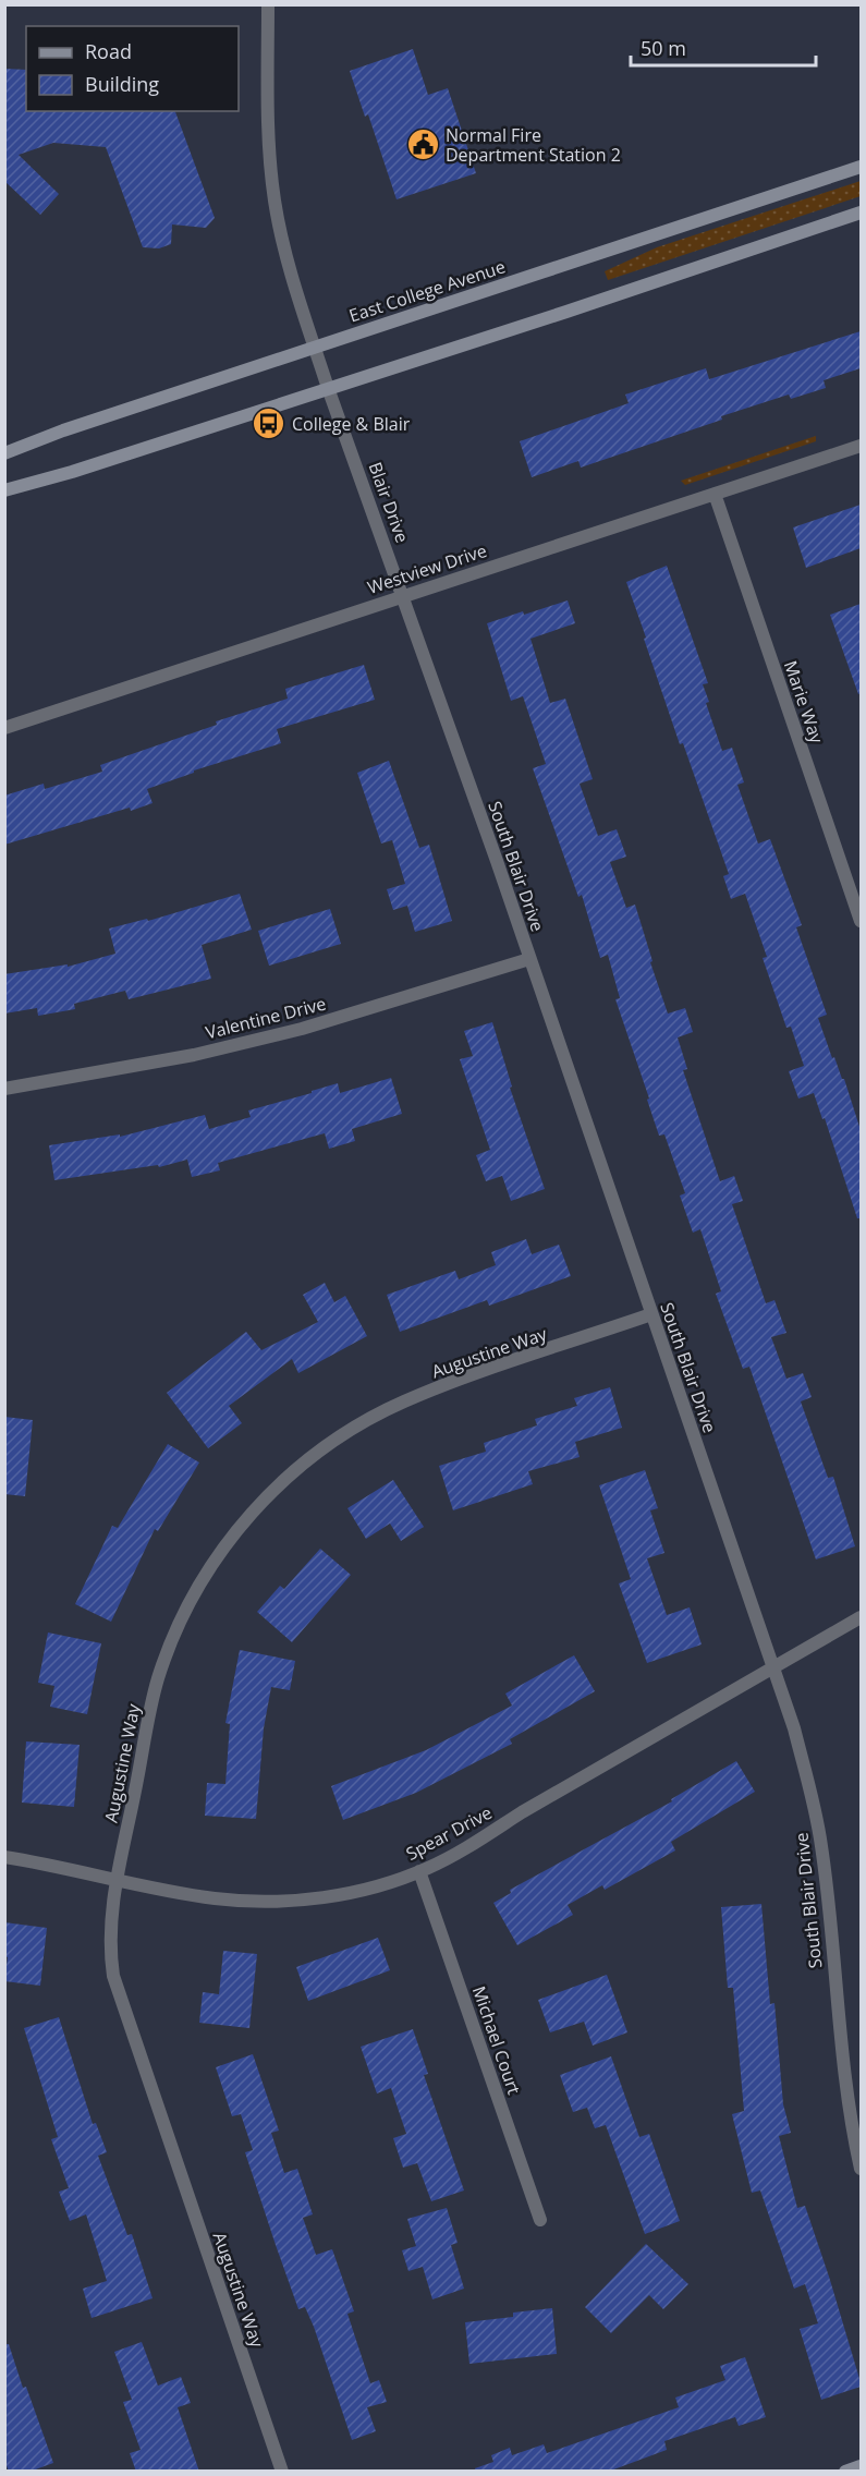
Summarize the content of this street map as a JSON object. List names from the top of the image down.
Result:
{
  "streets": {
    "main road": ["East College Avenue"],
    "street": [
      "Blair Drive",
      "Westview Drive",
      "Marie Way",
      "South Blair Drive",
      "Valentine Drive",
      "Augustine Way",
      "Spear Drive",
      "Michael Court"
    ]
  },
  "crossings": [
    ["East College Avenue", "Blair Drive"],
    ["Blair Drive", "Westview Drive"],
    ["Blair Drive", "South Blair Drive"],
    ["Westview Drive", "Marie Way"],
    ["Westview Drive", "South Blair Drive"],
    ["South Blair Drive", "Valentine Drive"],
    ["South Blair Drive", "Augustine Way"],
    ["South Blair Drive", "Spear Drive"],
    ["Augustine Way", "Spear Drive"],
    ["Spear Drive", "Michael Court"]
  ],
  "places": {
    "public building": ["Normal Fire Department Station 2"],
    "bus stop": ["College & Blair"]
  },
  "legend": ["Road", "Building"],
  "scale_bar": "50 m"
}
